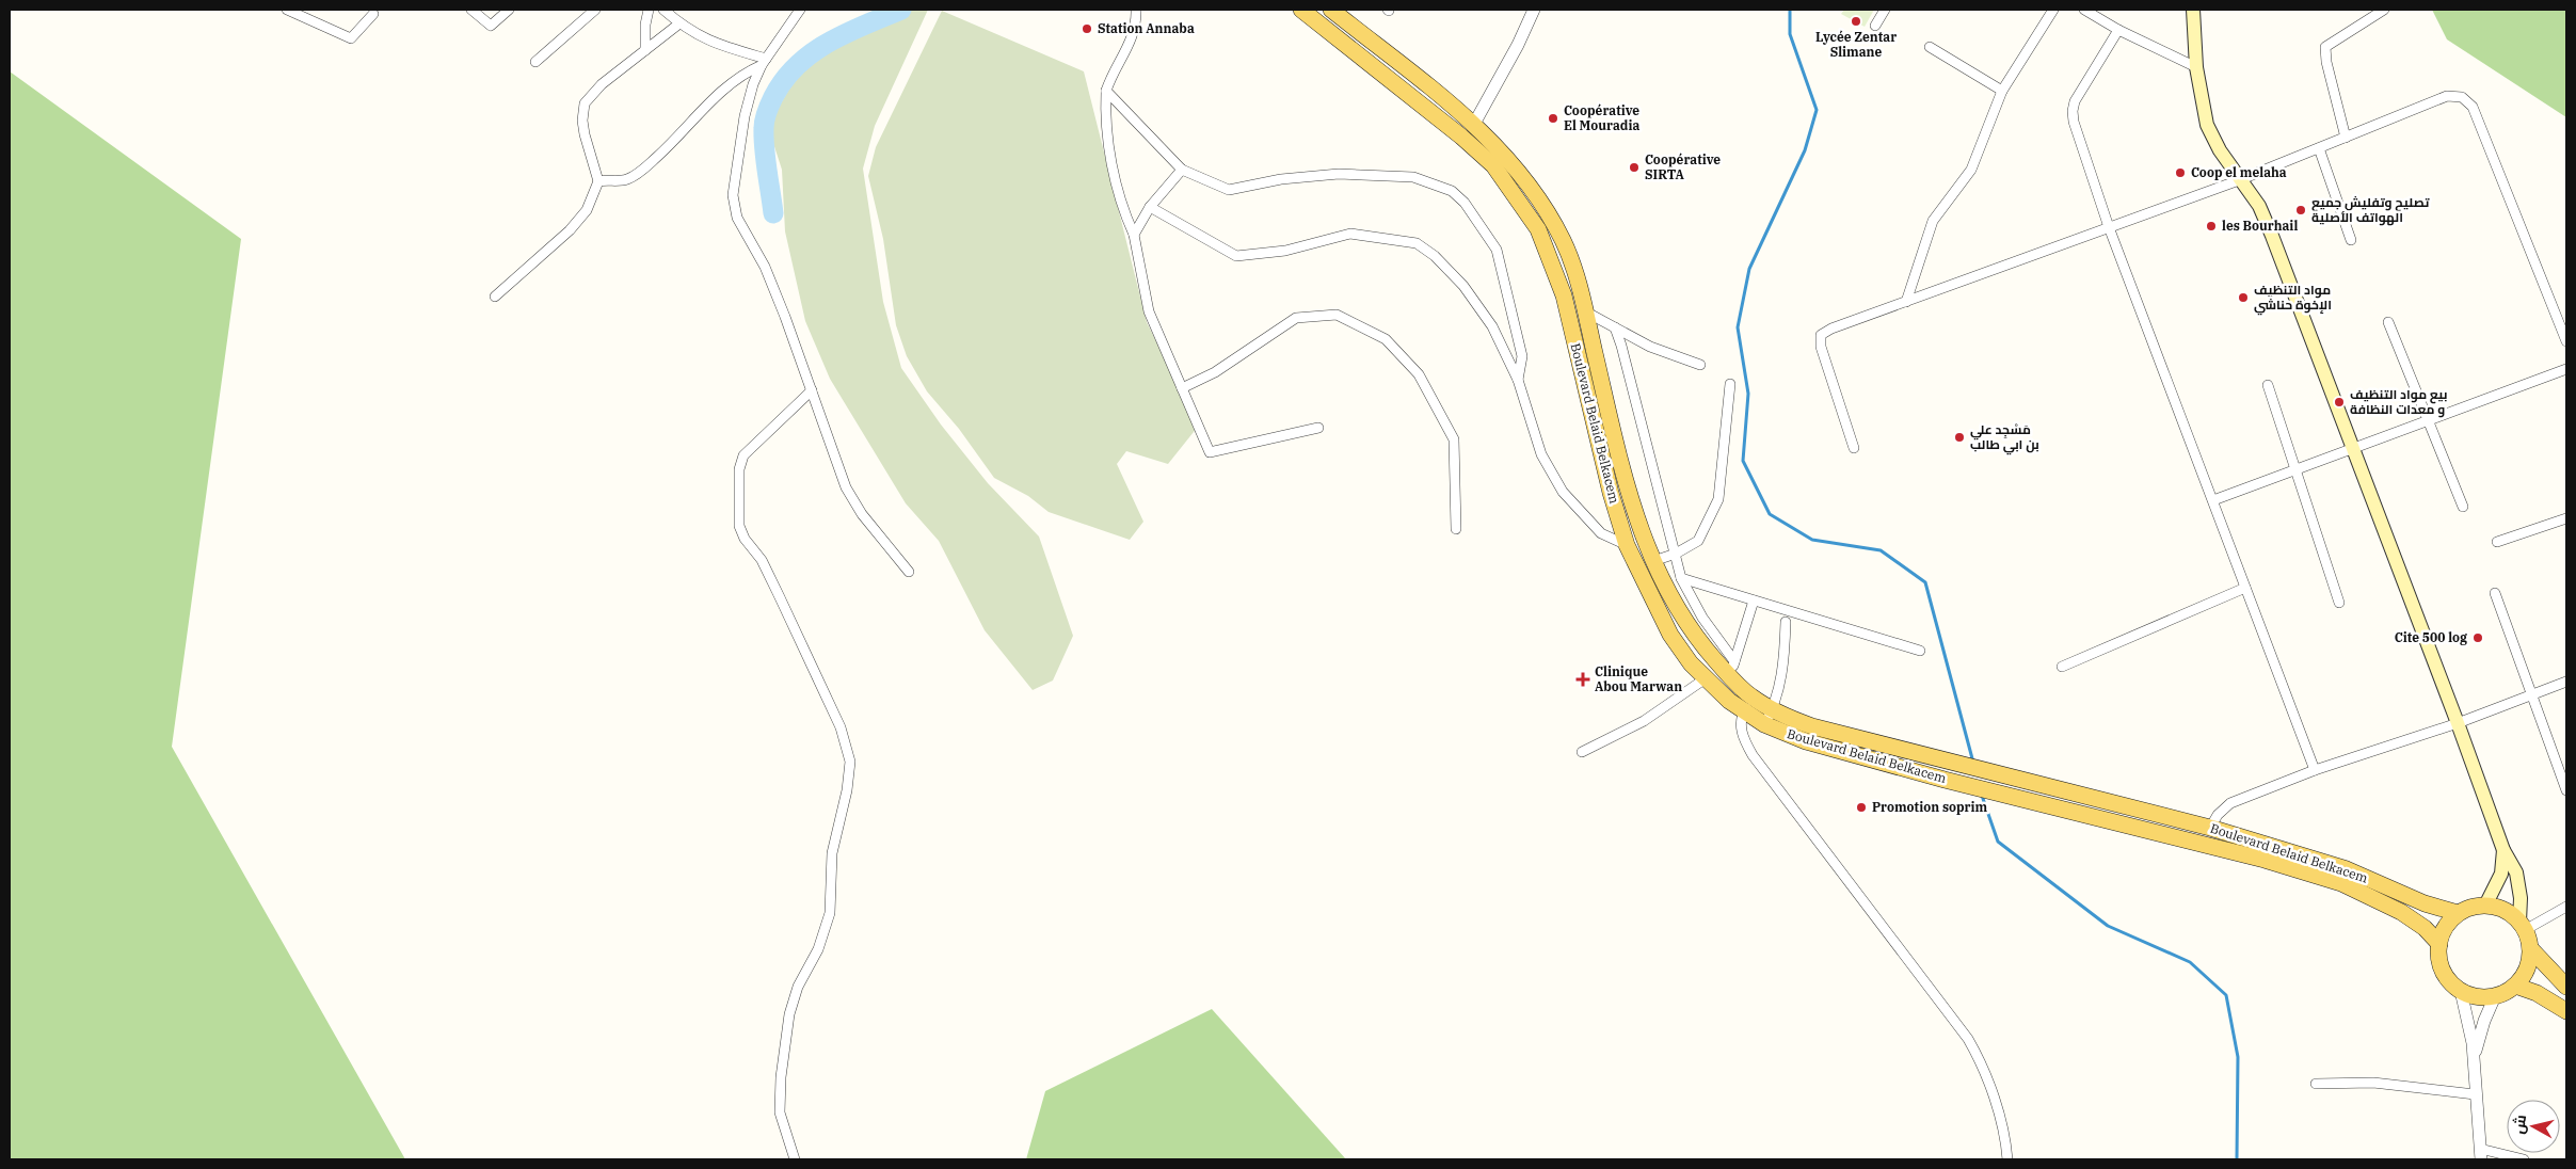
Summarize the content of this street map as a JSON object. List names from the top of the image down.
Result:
{
  "streets": {
    "main road": ["Boulevard Belaid Belkacem"]
  },
  "places": {
    "other": [
      "Lycée Zentar Slimane",
      "Station Annaba",
      "Coopérative El Mouradia",
      "Coopérative SIRTA",
      "Coop el melaha",
      "تصليح وتفليش جميع الهواتف الأصلية",
      "les Bourhail",
      "مواد التنظيف الإخوة حناشي",
      "بيع مواد التنظيف و معدات النظافة",
      "مَسْجِد علي بن ابي طالب",
      "Cite 500 log",
      "Promotion soprim"
    ],
    "health": ["Clinique Abou Marwan"]
  },
  "north": "left"
}
